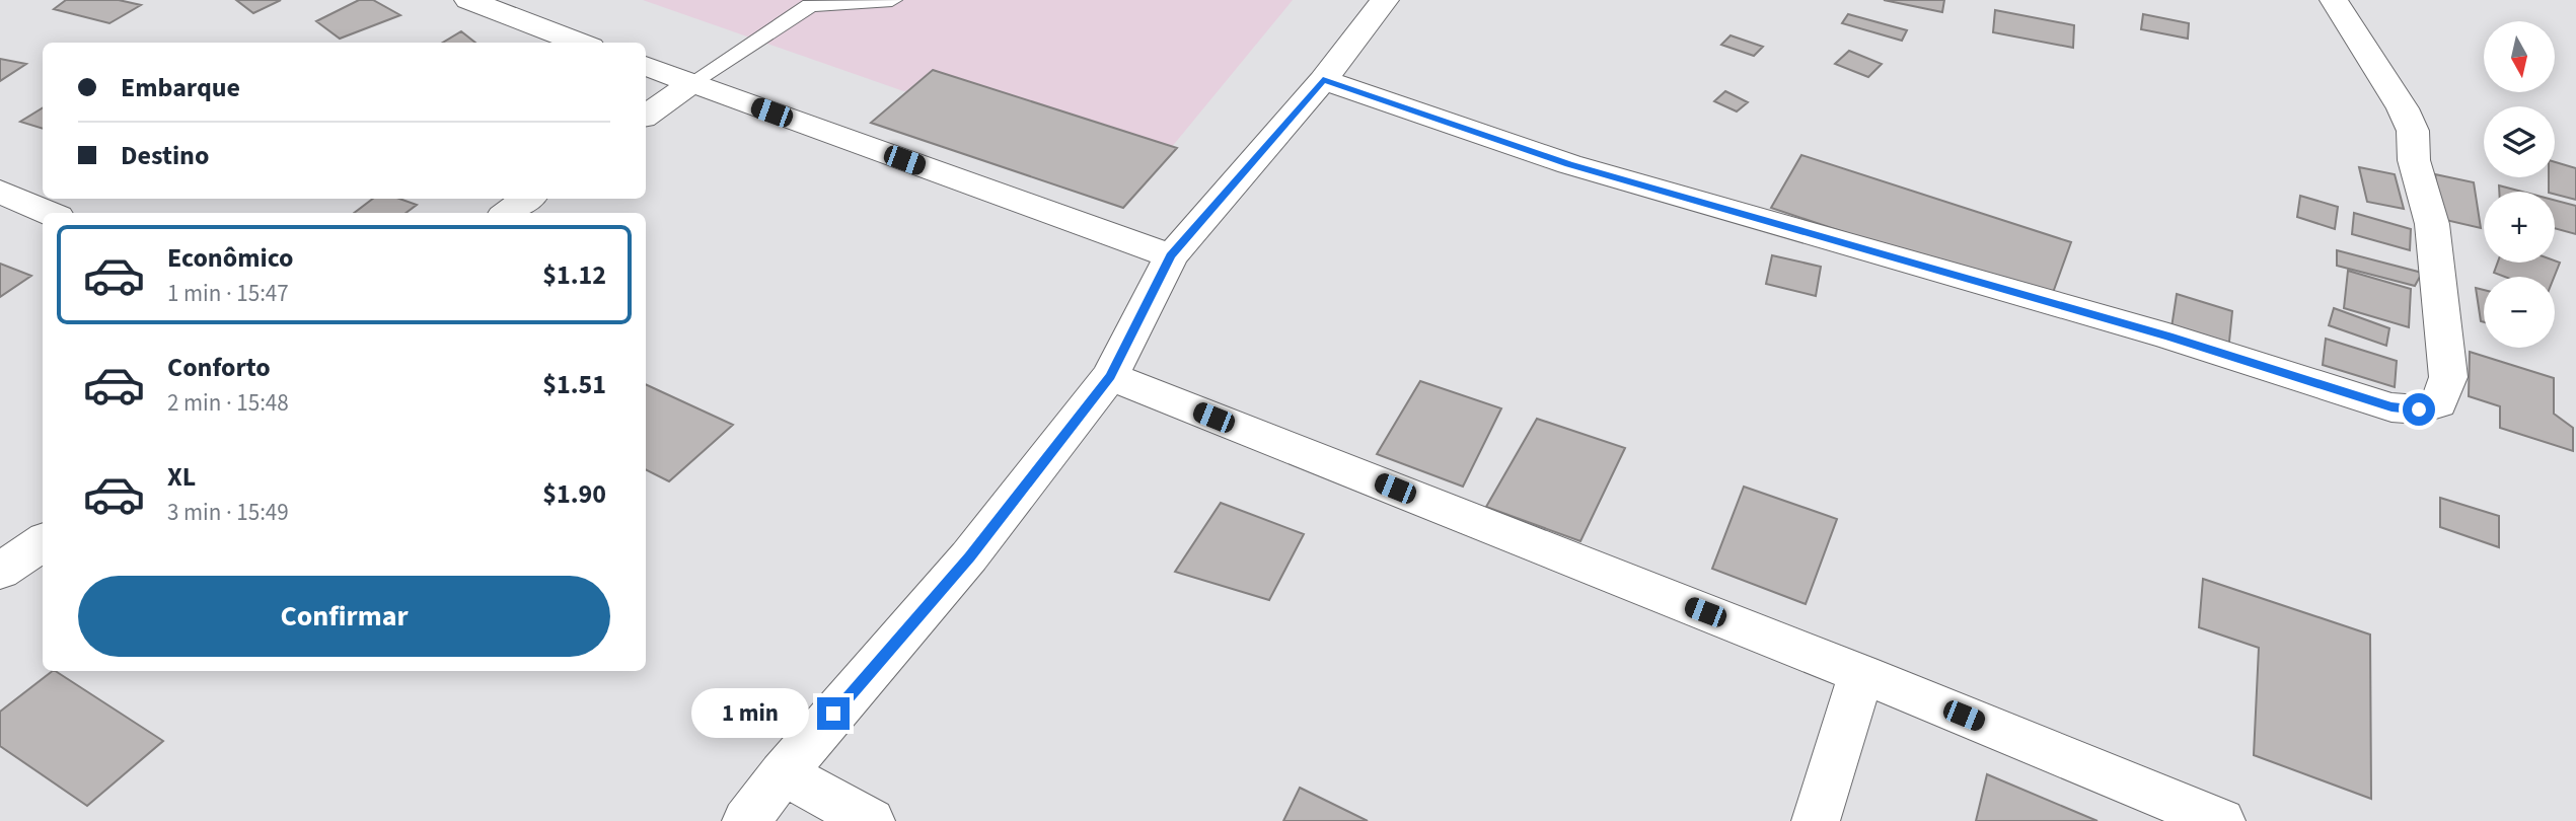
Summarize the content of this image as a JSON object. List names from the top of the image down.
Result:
{
  "north": "bottom",
  "page": {
    "map_buttons": ["+", "−"],
    "banner": ["Embarque", "Destino"],
    "list": [
      {
        "name": "Econômico",
        "note": "1 min · 15:47",
        "value": "$1.12"
      },
      {
        "name": "Conforto",
        "note": "2 min · 15:48",
        "value": "$1.51"
      },
      {
        "name": "XL",
        "note": "3 min · 15:49",
        "value": "$1.90"
      }
    ],
    "buttons": "Confirmar",
    "bubble": "1 min"
  }
}
